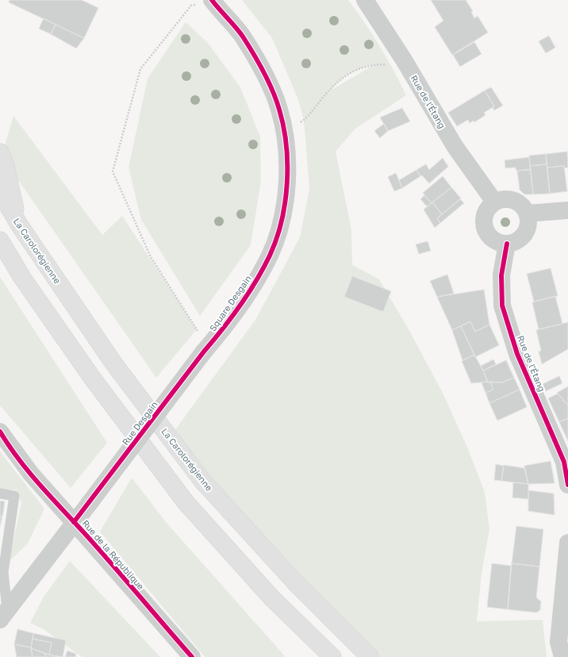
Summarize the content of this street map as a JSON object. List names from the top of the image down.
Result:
{
  "streets": {
    "highway": ["La Carolorégienne"],
    "street": [
      "Rue de l'Étang",
      "Square Desgain",
      "Rue Desgain",
      "Rue de la République"
    ]
  },
  "crossings": [
    ["Square Desgain", "Rue Desgain"],
    ["Rue Desgain", "Rue de la République"]
  ]
}
